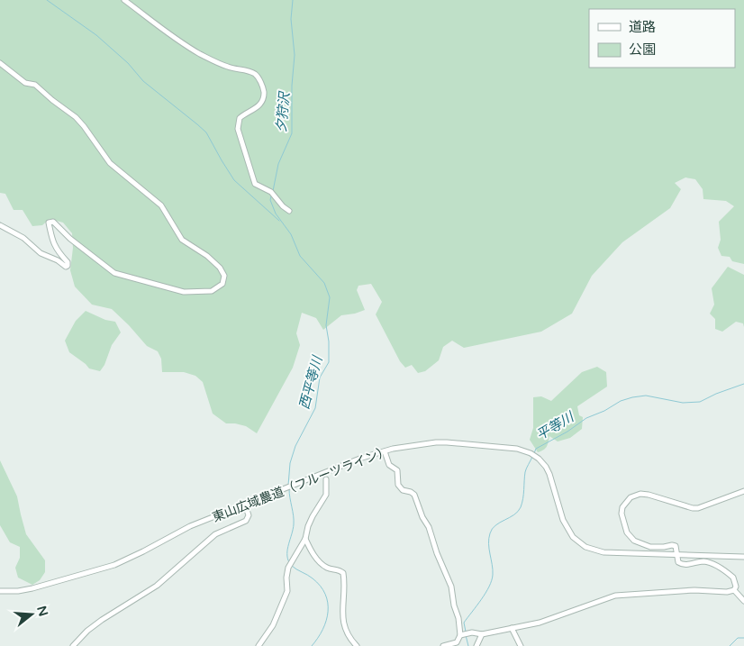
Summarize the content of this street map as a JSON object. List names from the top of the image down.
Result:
{
  "streets": {
    "street": ["東山広域農道（フルーツライン）"]
  },
  "water": ["夕狩沢", "西平等川", "平等川"],
  "legend": ["道路", "公園"],
  "north": "right"
}
